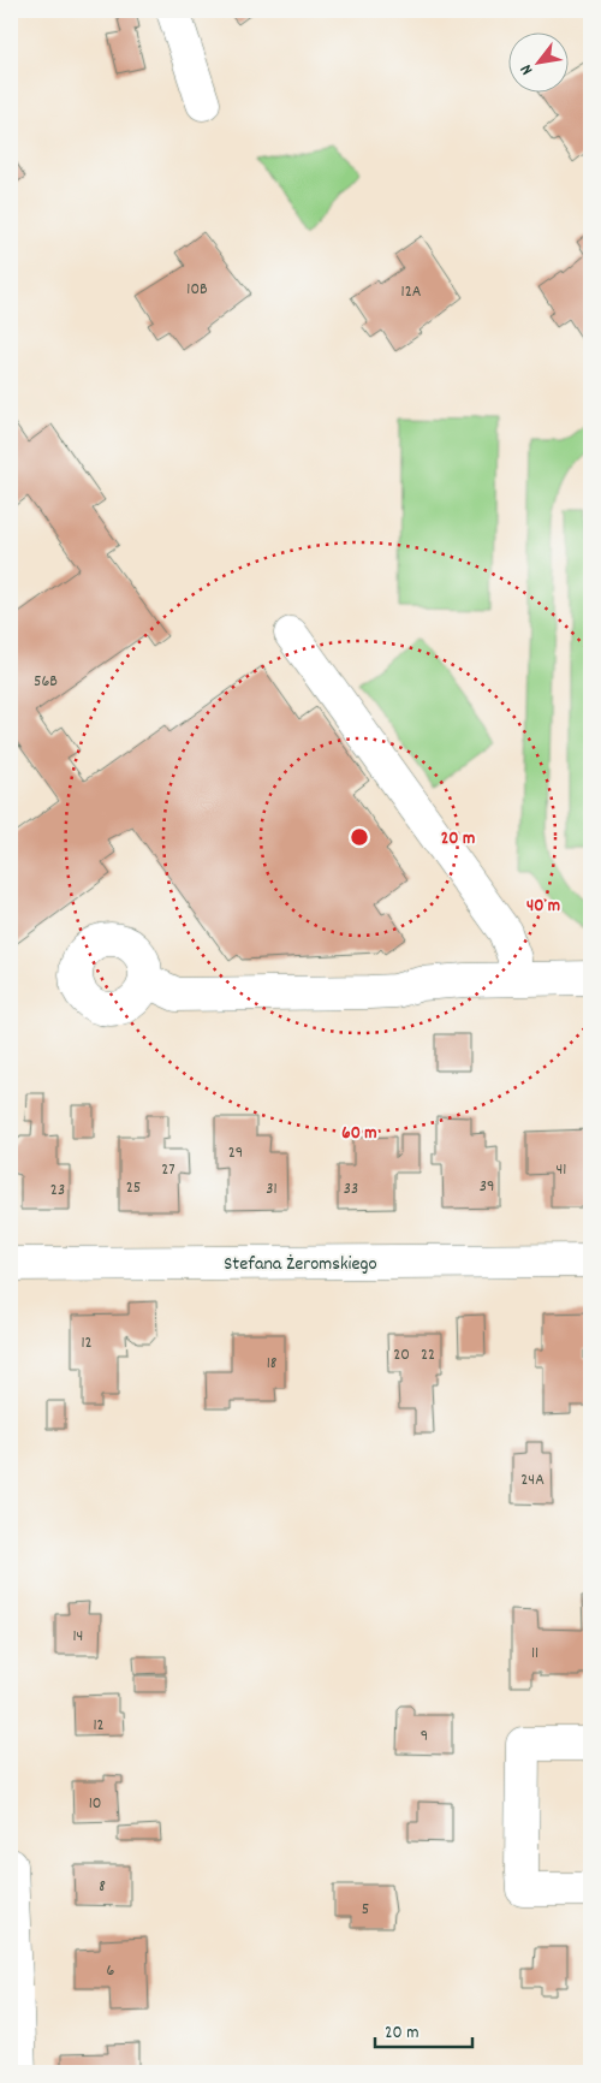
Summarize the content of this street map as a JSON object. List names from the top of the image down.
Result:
{
  "streets": {
    "street": ["Stefana Żeromskiego"]
  },
  "house_numbers": [
    "10B",
    "12A",
    "56B",
    "29",
    "27",
    "41",
    "39",
    "25",
    "31",
    "33",
    "23",
    "12",
    "20",
    "22",
    "18",
    "24A",
    "14",
    "11",
    "12",
    "9",
    "10",
    "8",
    "5",
    "6"
  ],
  "scale_bar": "20 m",
  "north": "bottom left",
  "rings": ["20 m", "40 m", "60 m"]
}
